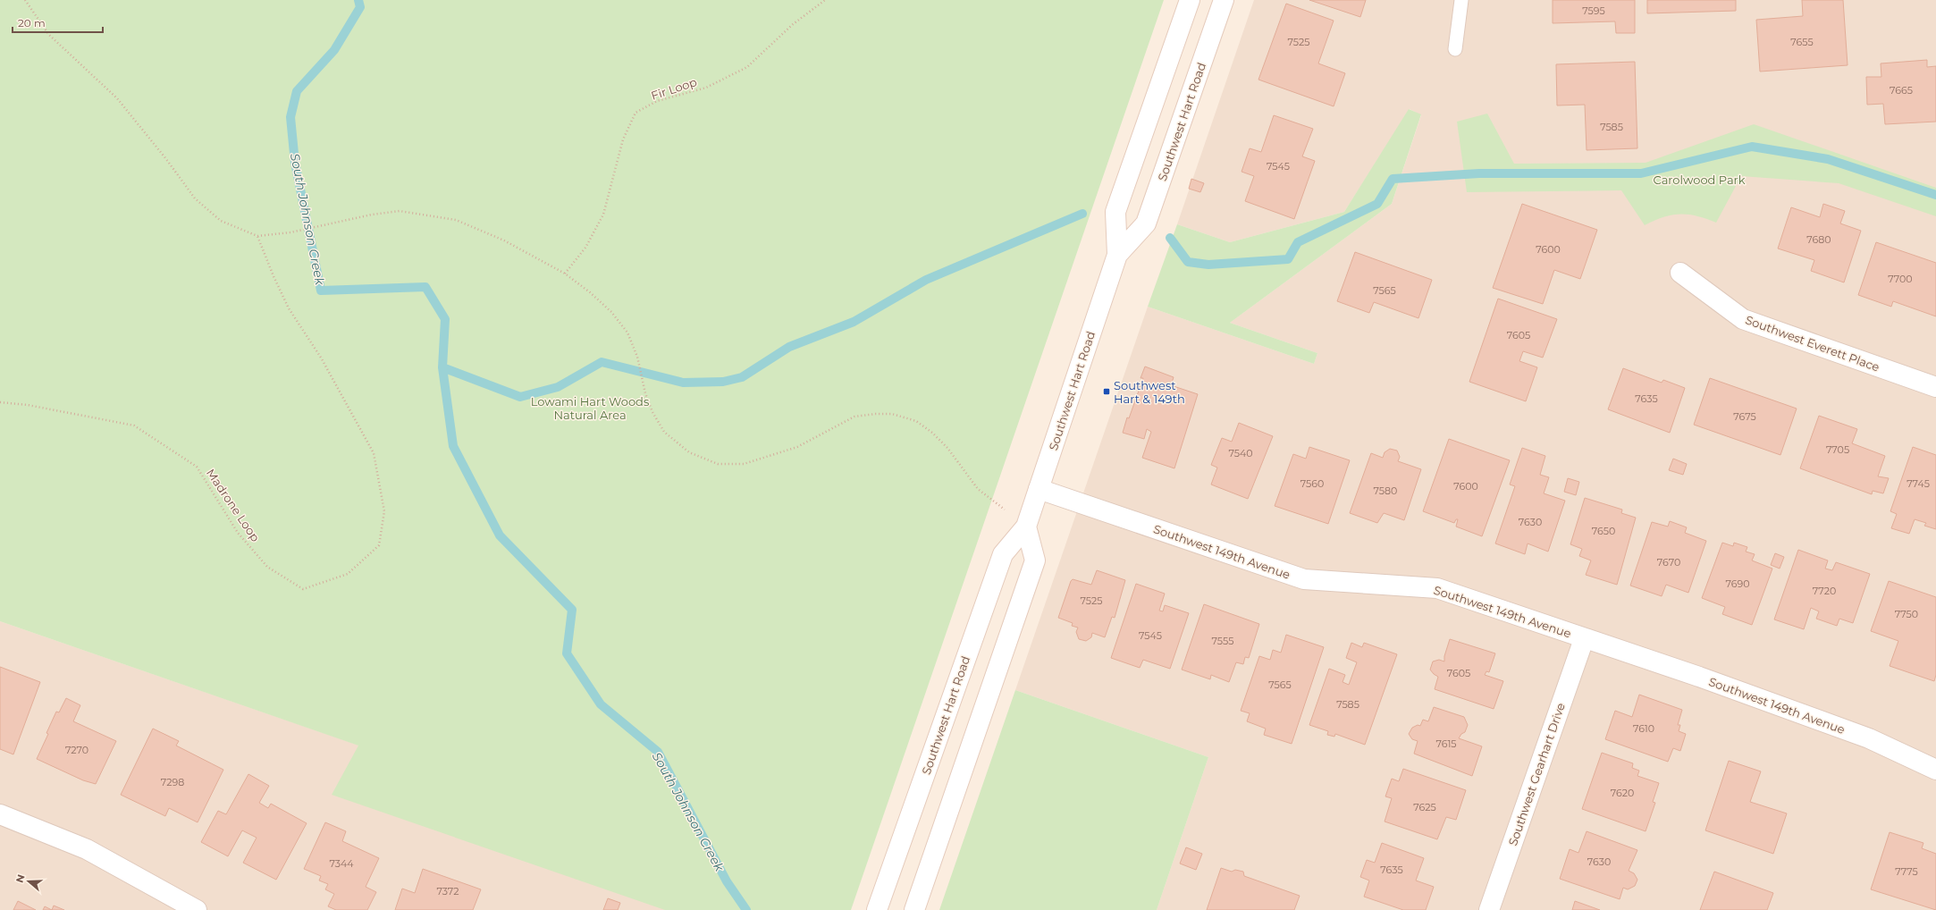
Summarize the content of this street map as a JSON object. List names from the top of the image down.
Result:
{
  "streets": {
    "street": [
      "Southwest Hart Road",
      "Southwest Everett Place",
      "Southwest 149th Avenue",
      "Southwest Gearhart Drive"
    ],
    "path": ["Fir Loop", "Madrone Loop"]
  },
  "crossings": [
    ["Southwest Hart Road", "Southwest 149th Avenue"],
    ["Southwest 149th Avenue", "Southwest Gearhart Drive"]
  ],
  "water": ["South Johnson Creek"],
  "parks": ["Carolwood Park", "Lowami Hart Woods Natural Area"],
  "places": {
    "transit": ["Southwest Hart & 149th"]
  },
  "house_numbers": [
    "7595",
    "7525",
    "7655",
    "7665",
    "7585",
    "7545",
    "7680",
    "7600",
    "7700",
    "7565",
    "7605",
    "7635",
    "7675",
    "7705",
    "7540",
    "7560",
    "7745",
    "7600",
    "7580",
    "7630",
    "7650",
    "7670",
    "7690",
    "7720",
    "7525",
    "7750",
    "7545",
    "7555",
    "7605",
    "7565",
    "7585",
    "7610",
    "7615",
    "7270",
    "7298",
    "7620",
    "7625",
    "7630",
    "7344",
    "7635",
    "7775",
    "7372"
  ],
  "scale_bar": "20 m",
  "north": "left"
}
